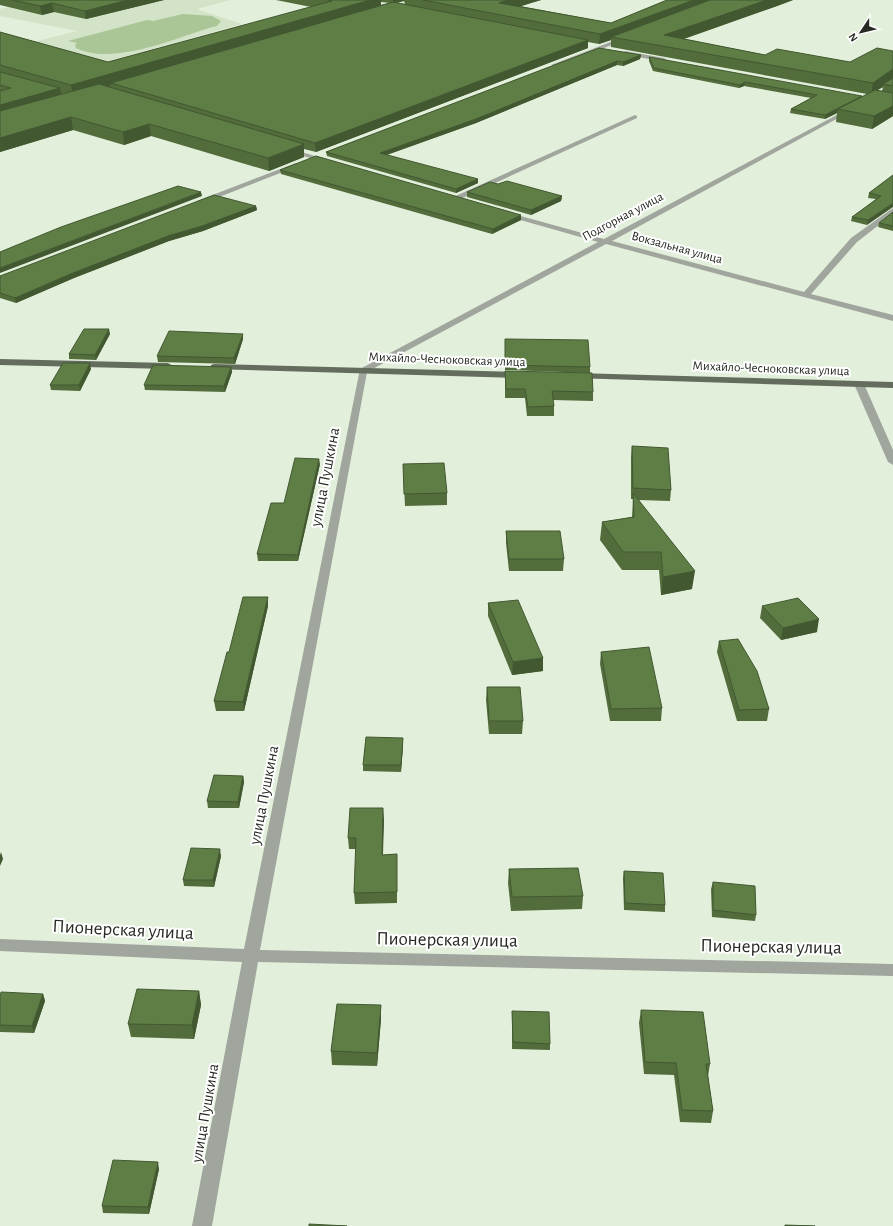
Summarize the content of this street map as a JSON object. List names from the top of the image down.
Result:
{
  "streets": {
    "main road": ["Михайло-Чесноковская улица"],
    "street": [
      "Подгорная улица",
      "Вокзальная улица",
      "улица Пушкина",
      "Пионерская улица"
    ]
  },
  "crossings": [
    ["Подгорная улица", "Вокзальная улица"],
    ["Подгорная улица", "Михайло-Чесноковская улица"],
    ["Подгорная улица", "улица Пушкина"],
    ["Михайло-Чесноковская улица", "улица Пушкина"],
    ["улица Пушкина", "Пионерская улица"]
  ],
  "north": "bottom left"
}
